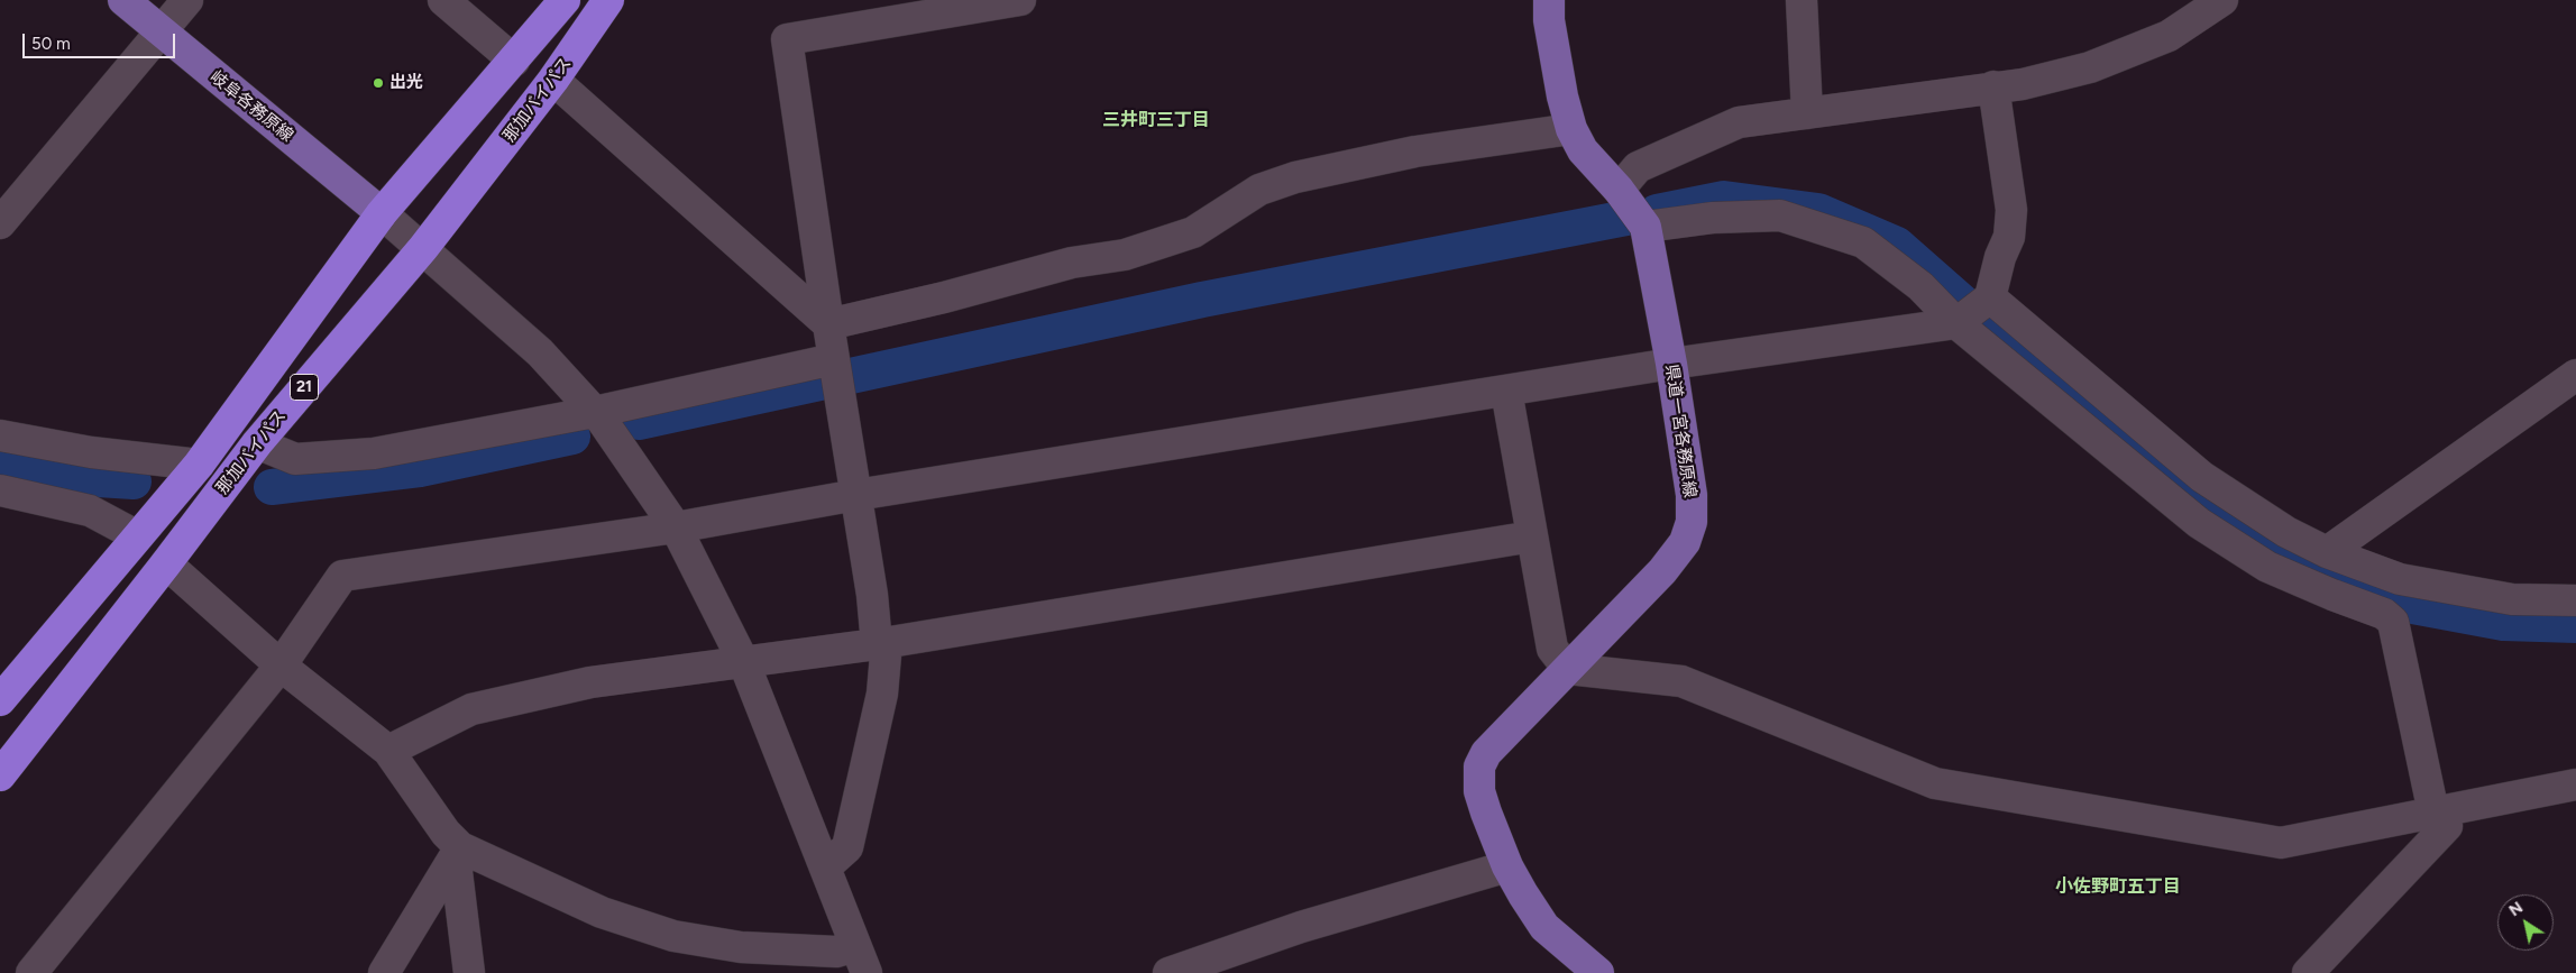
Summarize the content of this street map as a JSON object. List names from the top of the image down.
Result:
{
  "streets": {
    "highway": ["那加バイパス", "21"],
    "main road": ["岐阜各務原線", "県道一宮各務原線"]
  },
  "crossings": [
    ["那加バイパス", "岐阜各務原線"]
  ],
  "districts": ["三井町三丁目", "小佐野町五丁目"],
  "places": ["出光"],
  "scale_bar": "50 m",
  "north": "top left"
}
